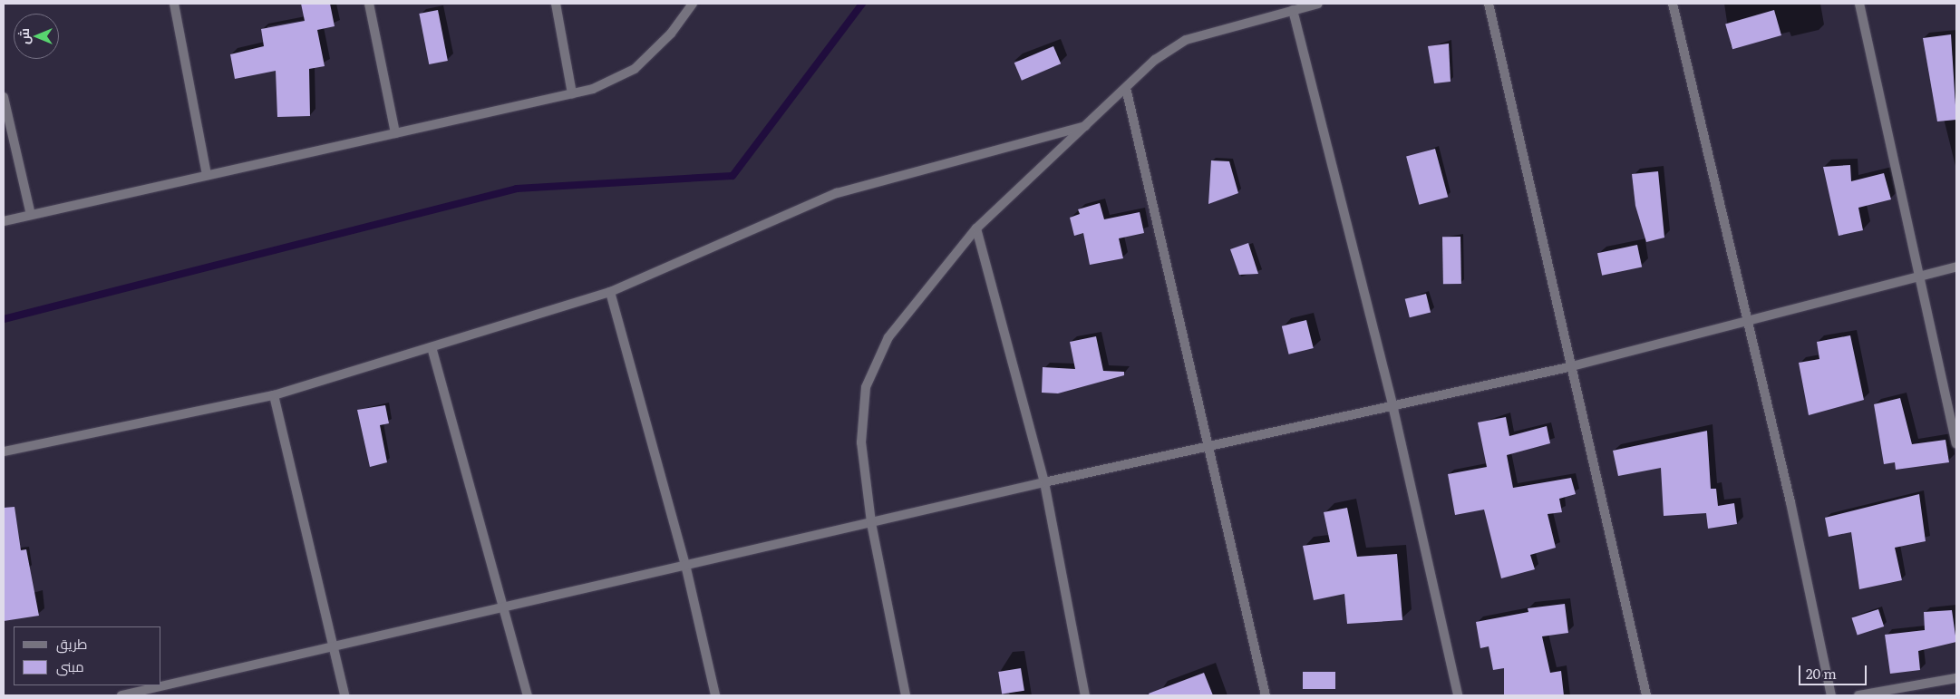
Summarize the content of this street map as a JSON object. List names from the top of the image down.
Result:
{
  "legend": ["طريق", "مبنى"],
  "scale_bar": "20 m",
  "north": "left"
}
